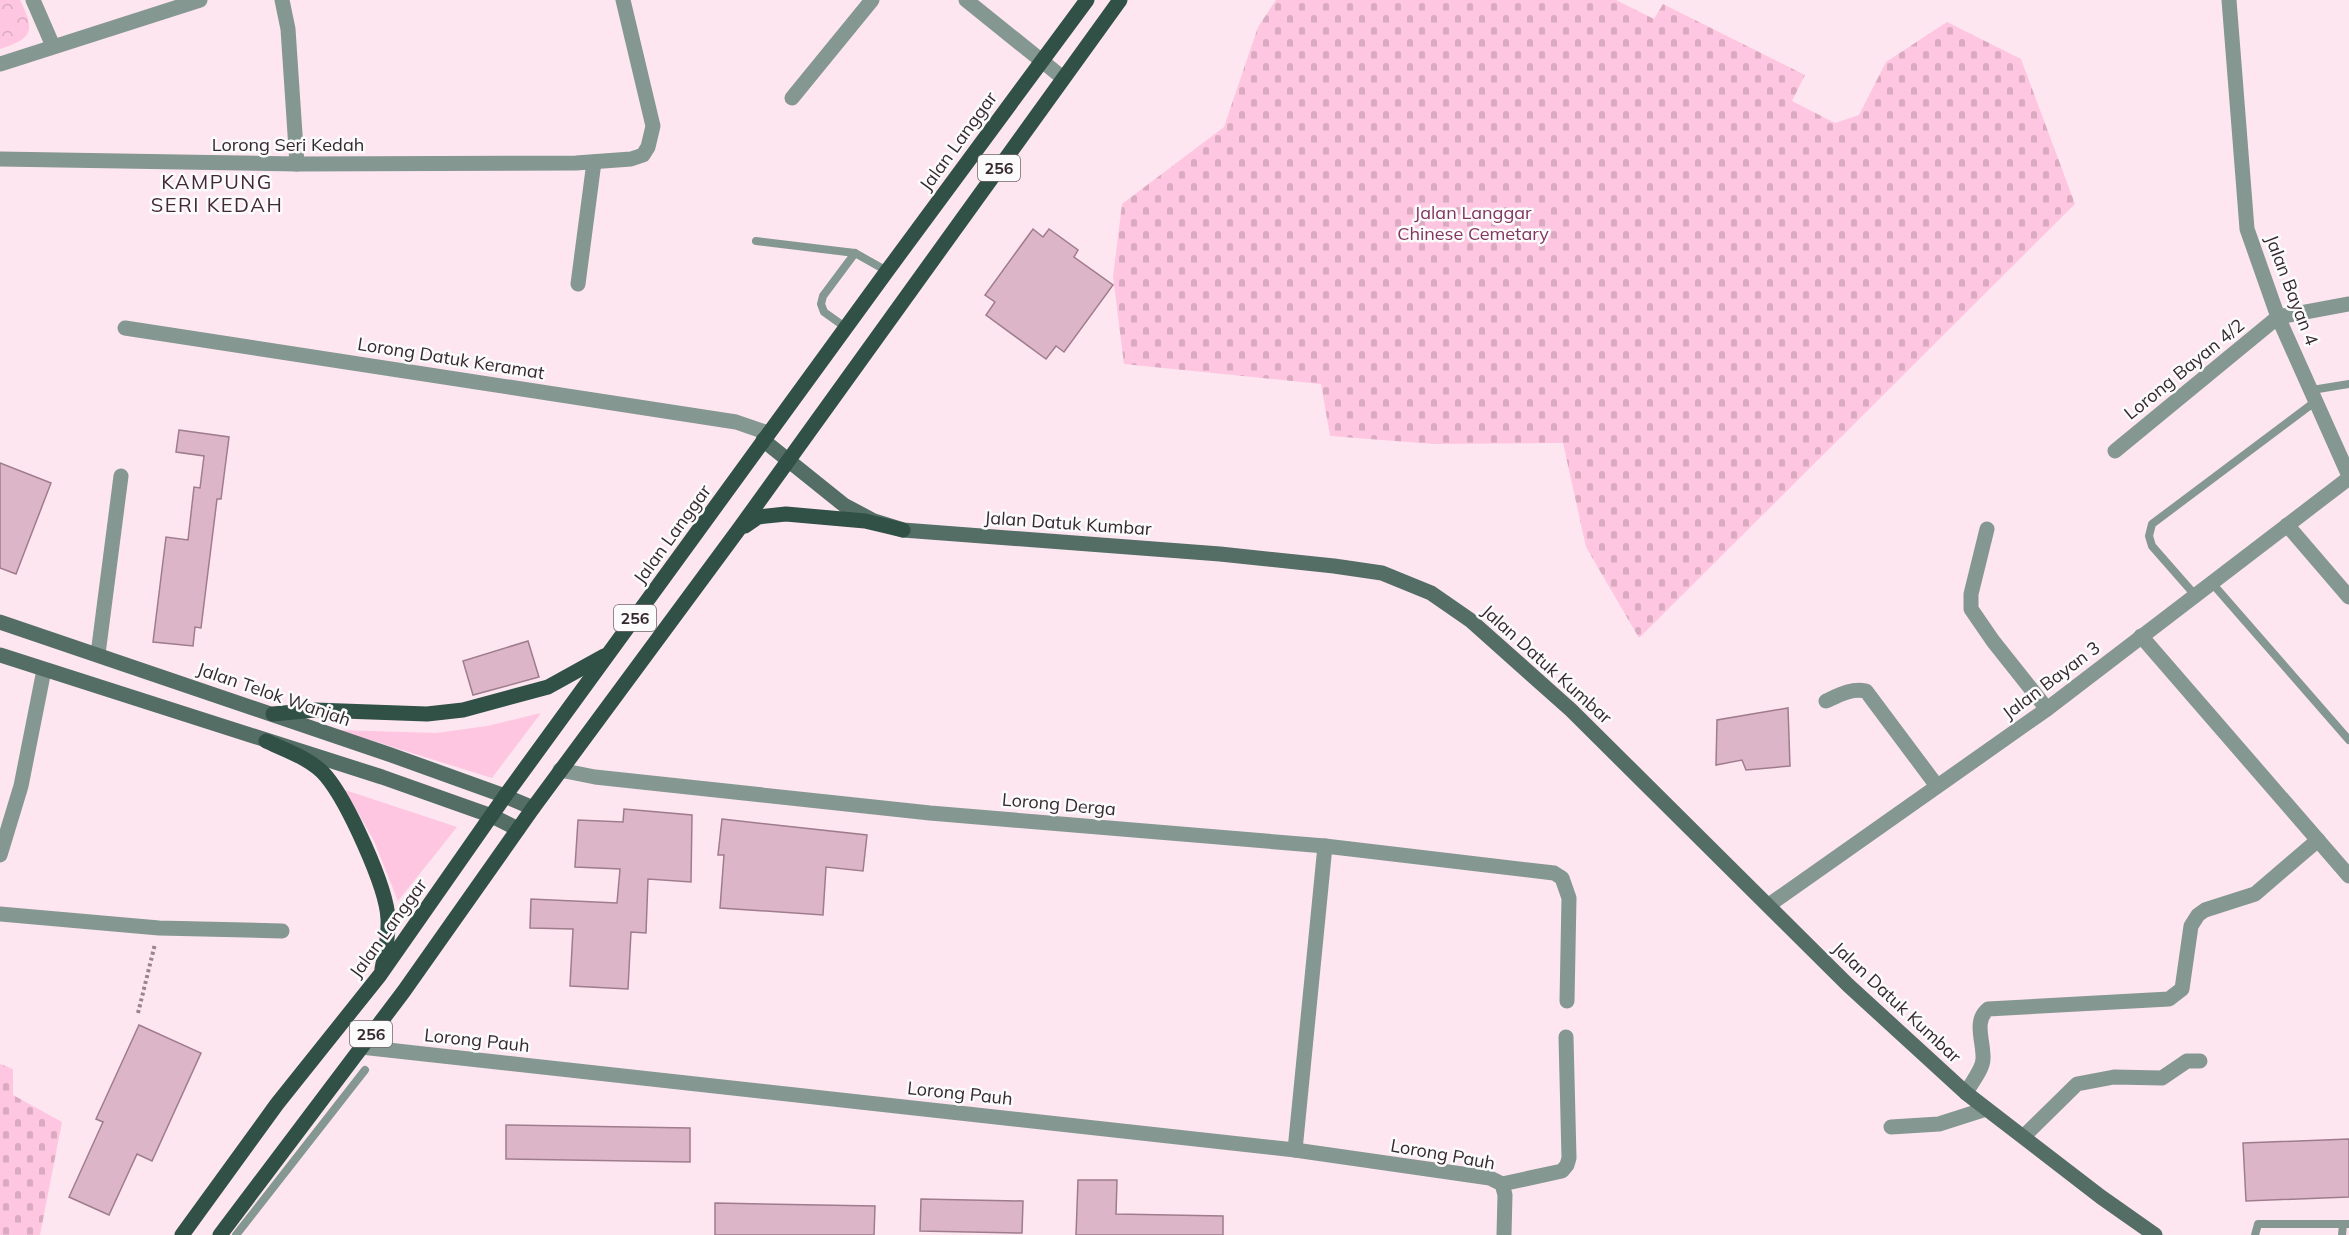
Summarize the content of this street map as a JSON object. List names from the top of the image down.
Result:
{
  "streets": {
    "main road": [
      "Jalan Langgar",
      "256",
      "Jalan Datuk Kumbar",
      "Jalan Telok Wanjah"
    ],
    "street": [
      "Lorong Seri Kedah",
      "Jalan Bayan 4",
      "Lorong Datuk Keramat",
      "Lorong Bayan 4/2",
      "Jalan Bayan 3",
      "Lorong Derga",
      "Lorong Pauh"
    ]
  },
  "crossings": [
    ["Jalan Langgar", "Lorong Datuk Keramat"],
    ["Jalan Langgar", "Jalan Datuk Kumbar"],
    ["Jalan Langgar", "Jalan Telok Wanjah"],
    ["256", "Jalan Datuk Kumbar"],
    ["256", "Jalan Telok Wanjah"],
    ["256", "Lorong Derga"],
    ["256", "Lorong Pauh"],
    ["Jalan Bayan 4", "Lorong Bayan 4/2"],
    ["Jalan Bayan 4", "Jalan Bayan 3"],
    ["Lorong Datuk Keramat", "Jalan Datuk Kumbar"],
    ["Jalan Datuk Kumbar", "Jalan Bayan 3"]
  ],
  "districts": ["KAMPUNG SERI KEDAH"],
  "parks": ["Jalan Langgar Chinese Cemetary"]
}
